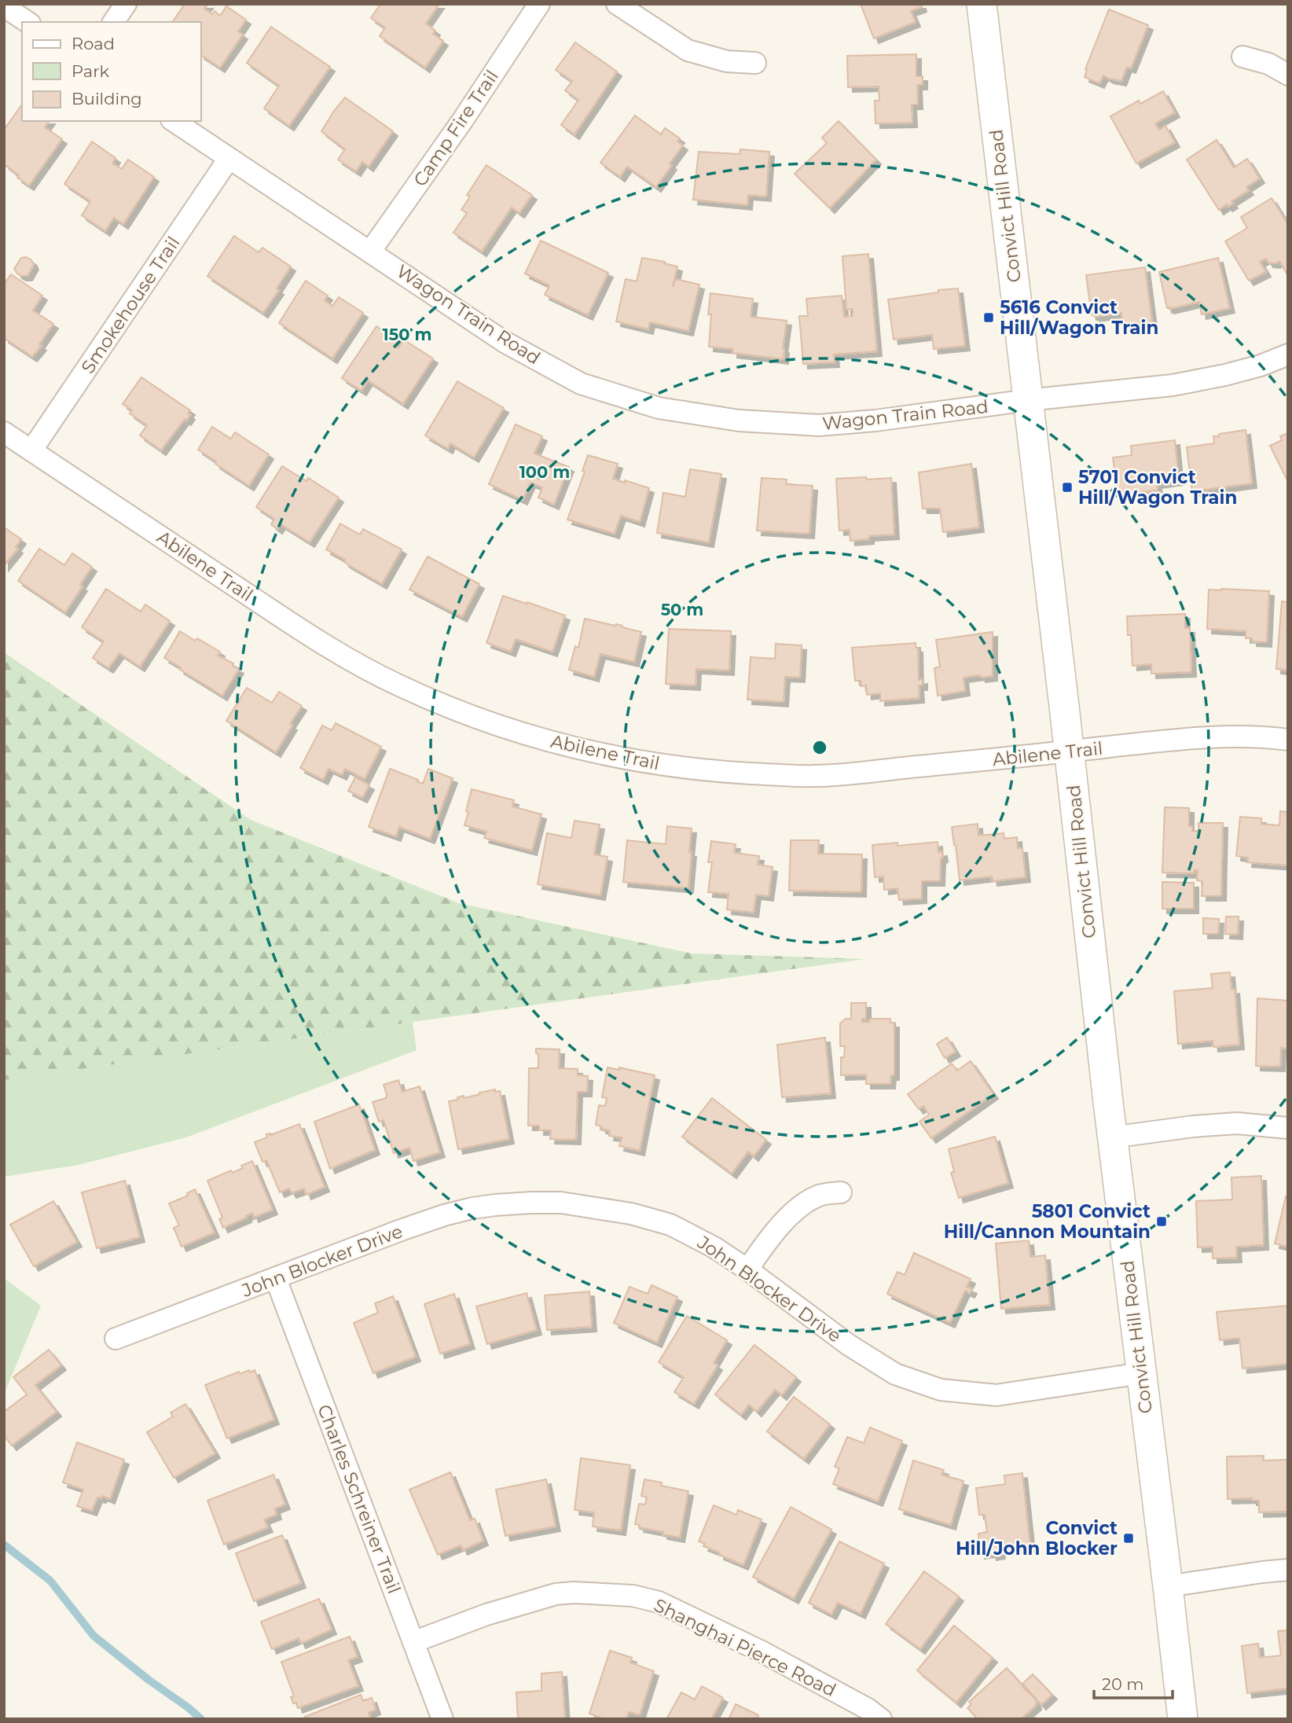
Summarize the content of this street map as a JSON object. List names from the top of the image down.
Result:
{
  "streets": {
    "street": [
      "Camp Fire Trail",
      "Convict Hill Road",
      "Smokehouse Trail",
      "Wagon Train Road",
      "Abilene Trail",
      "John Blocker Drive",
      "Charles Schreiner Trail",
      "Shanghai Pierce Road"
    ]
  },
  "crossings": [
    ["Camp Fire Trail", "Wagon Train Road"],
    ["Convict Hill Road", "Wagon Train Road"],
    ["Convict Hill Road", "Abilene Trail"],
    ["Convict Hill Road", "John Blocker Drive"],
    ["Smokehouse Trail", "Wagon Train Road"],
    ["Smokehouse Trail", "Abilene Trail"],
    ["John Blocker Drive", "Charles Schreiner Trail"],
    ["Charles Schreiner Trail", "Shanghai Pierce Road"]
  ],
  "places": {
    "transit": [
      "5616 Convict Hill/Wagon Train",
      "5701 Convict Hill/Wagon Train",
      "5801 Convict Hill/Cannon Mountain",
      "Convict Hill/John Blocker"
    ]
  },
  "legend": ["Road", "Park", "Building"],
  "scale_bar": "20 m",
  "rings": ["150 m", "100 m", "50 m"]
}
